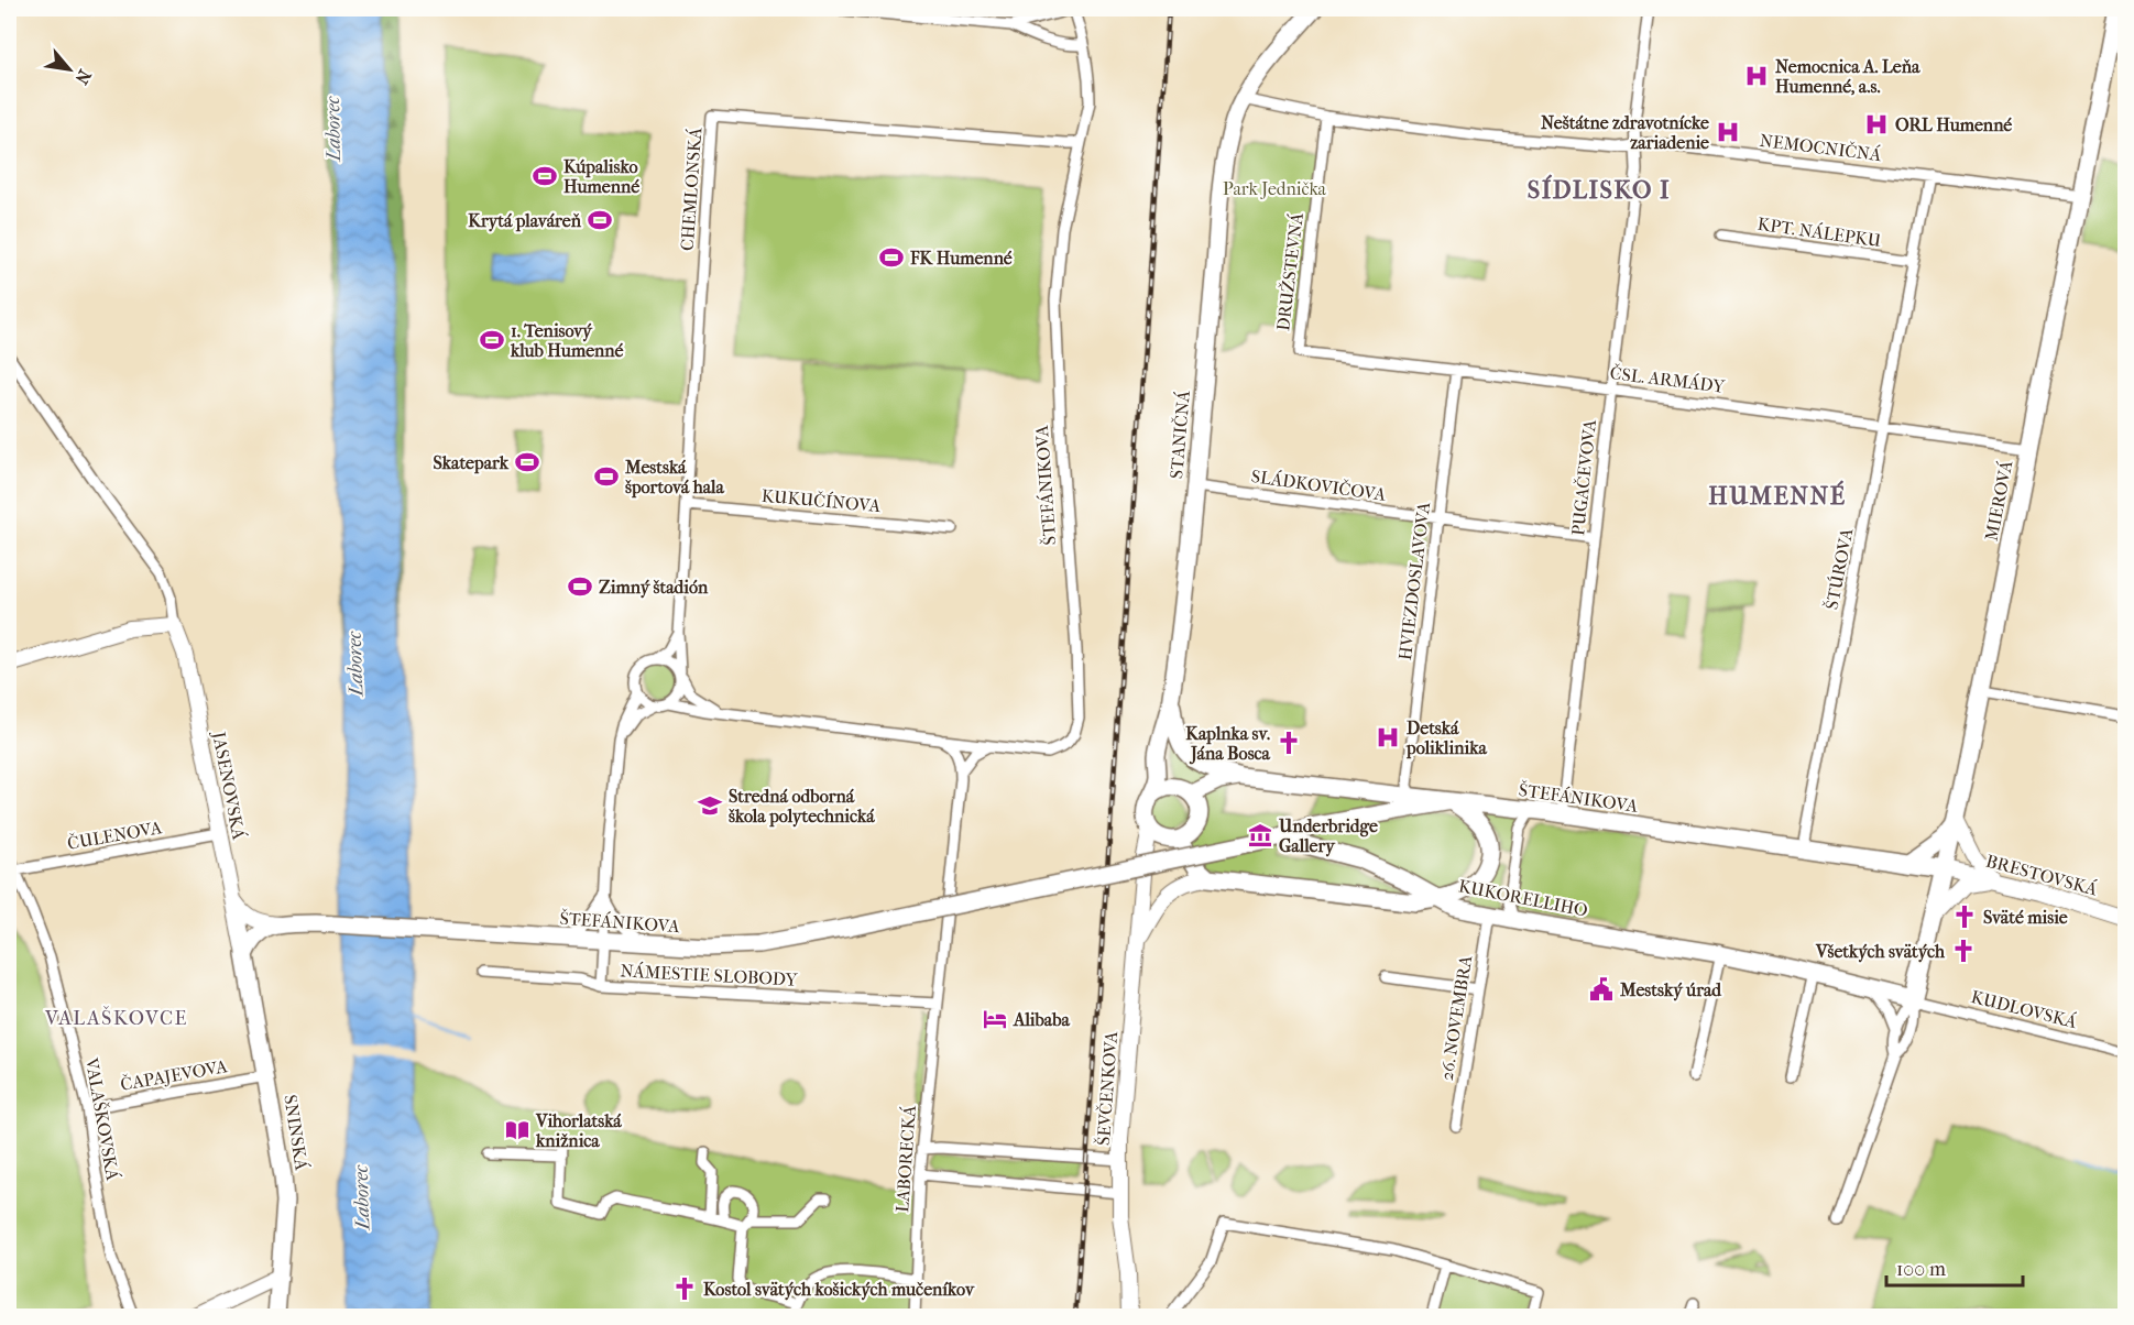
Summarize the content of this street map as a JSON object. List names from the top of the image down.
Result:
{
  "streets": {
    "main road": [
      "STANIČNÁ",
      "ŠTEFÁNIKOVA",
      "MIEROVÁ",
      "KUKORELLIHO",
      "SNINSKÁ"
    ],
    "street": [
      "NEMOCNIČNÁ",
      "CHEMLONSKÁ",
      "KPT. NÁLEPKU",
      "DRUŽSTEVNÁ",
      "ČSL. ARMÁDY",
      "PUGAČEVOVA",
      "SLÁDKOVIČOVA",
      "KUKUČÍNOVA",
      "ŠTÚROVA",
      "HVIEZDOSLAVOVA",
      "JASENOVSKÁ",
      "ČULENOVA",
      "BRESTOVSKÁ",
      "NÁMESTIE SLOBODY",
      "KUDLOVSKÁ",
      "26. NOVEMBRA",
      "ČAPAJEVOVA",
      "ŠEVČENKOVA",
      "VALAŠKOVSKÁ",
      "LABORECKÁ"
    ]
  },
  "crossings": [
    ["NEMOCNIČNÁ", "DRUŽSTEVNÁ"],
    ["NEMOCNIČNÁ", "STANIČNÁ"],
    ["NEMOCNIČNÁ", "PUGAČEVOVA"],
    ["NEMOCNIČNÁ", "MIEROVÁ"],
    ["NEMOCNIČNÁ", "ŠTÚROVA"],
    ["CHEMLONSKÁ", "ŠTEFÁNIKOVA"],
    ["CHEMLONSKÁ", "KUKUČÍNOVA"],
    ["KPT. NÁLEPKU", "ŠTÚROVA"],
    ["DRUŽSTEVNÁ", "ČSL. ARMÁDY"],
    ["ČSL. ARMÁDY", "PUGAČEVOVA"],
    ["ČSL. ARMÁDY", "MIEROVÁ"],
    ["ČSL. ARMÁDY", "ŠTÚROVA"],
    ["ČSL. ARMÁDY", "HVIEZDOSLAVOVA"],
    ["STANIČNÁ", "SLÁDKOVIČOVA"],
    ["STANIČNÁ", "ŠEVČENKOVA"],
    ["PUGAČEVOVA", "ŠTEFÁNIKOVA"],
    ["PUGAČEVOVA", "SLÁDKOVIČOVA"],
    ["ŠTEFÁNIKOVA", "MIEROVÁ"],
    ["ŠTEFÁNIKOVA", "ŠTÚROVA"],
    ["ŠTEFÁNIKOVA", "HVIEZDOSLAVOVA"],
    ["ŠTEFÁNIKOVA", "JASENOVSKÁ"],
    ["ŠTEFÁNIKOVA", "BRESTOVSKÁ"],
    ["ŠTEFÁNIKOVA", "NÁMESTIE SLOBODY"],
    ["ŠTEFÁNIKOVA", "SNINSKÁ"],
    ["SLÁDKOVIČOVA", "HVIEZDOSLAVOVA"],
    ["MIEROVÁ", "BRESTOVSKÁ"],
    ["MIEROVÁ", "KUKORELLIHO"],
    ["MIEROVÁ", "KUDLOVSKÁ"],
    ["JASENOVSKÁ", "ČULENOVA"],
    ["JASENOVSKÁ", "SNINSKÁ"],
    ["ČULENOVA", "VALAŠKOVSKÁ"],
    ["KUKORELLIHO", "KUDLOVSKÁ"],
    ["KUKORELLIHO", "26. NOVEMBRA"],
    ["NÁMESTIE SLOBODY", "LABORECKÁ"],
    ["ČAPAJEVOVA", "VALAŠKOVSKÁ"],
    ["ČAPAJEVOVA", "SNINSKÁ"]
  ],
  "districts": ["SÍDLISKO I", "HUMENNÉ", "VALAŠKOVCE"],
  "water": ["Laborec"],
  "parks": ["Park Jednička"],
  "places": {
    "hospital": [
      "Nemocnica A. Leňa Humenné, a.s.",
      "ORL Humenné",
      "Neštátne zdravotnícke zariadenie",
      "Detská poliklinika"
    ],
    "sports": [
      "Kúpalisko Humenné",
      "Krytá plaváreň",
      "FK Humenné",
      "1. Tenisový klub Humenné",
      "Skatepark",
      "Mestská športová hala",
      "Zimný štadión"
    ],
    "church": [
      "Kaplnka sv. Jána Bosca",
      "Sväté misie",
      "Všetkých svätých",
      "Kostol svätých košických mučeníkov"
    ],
    "school or university": ["Stredná odborná škola polytechnická"],
    "museum": ["Underbridge Gallery"],
    "public building": ["Mestský úrad"],
    "hotel": ["Alibaba"],
    "library": ["Vihorlatská knižnica"]
  },
  "scale_bar": "100 m",
  "north": "bottom right"
}
